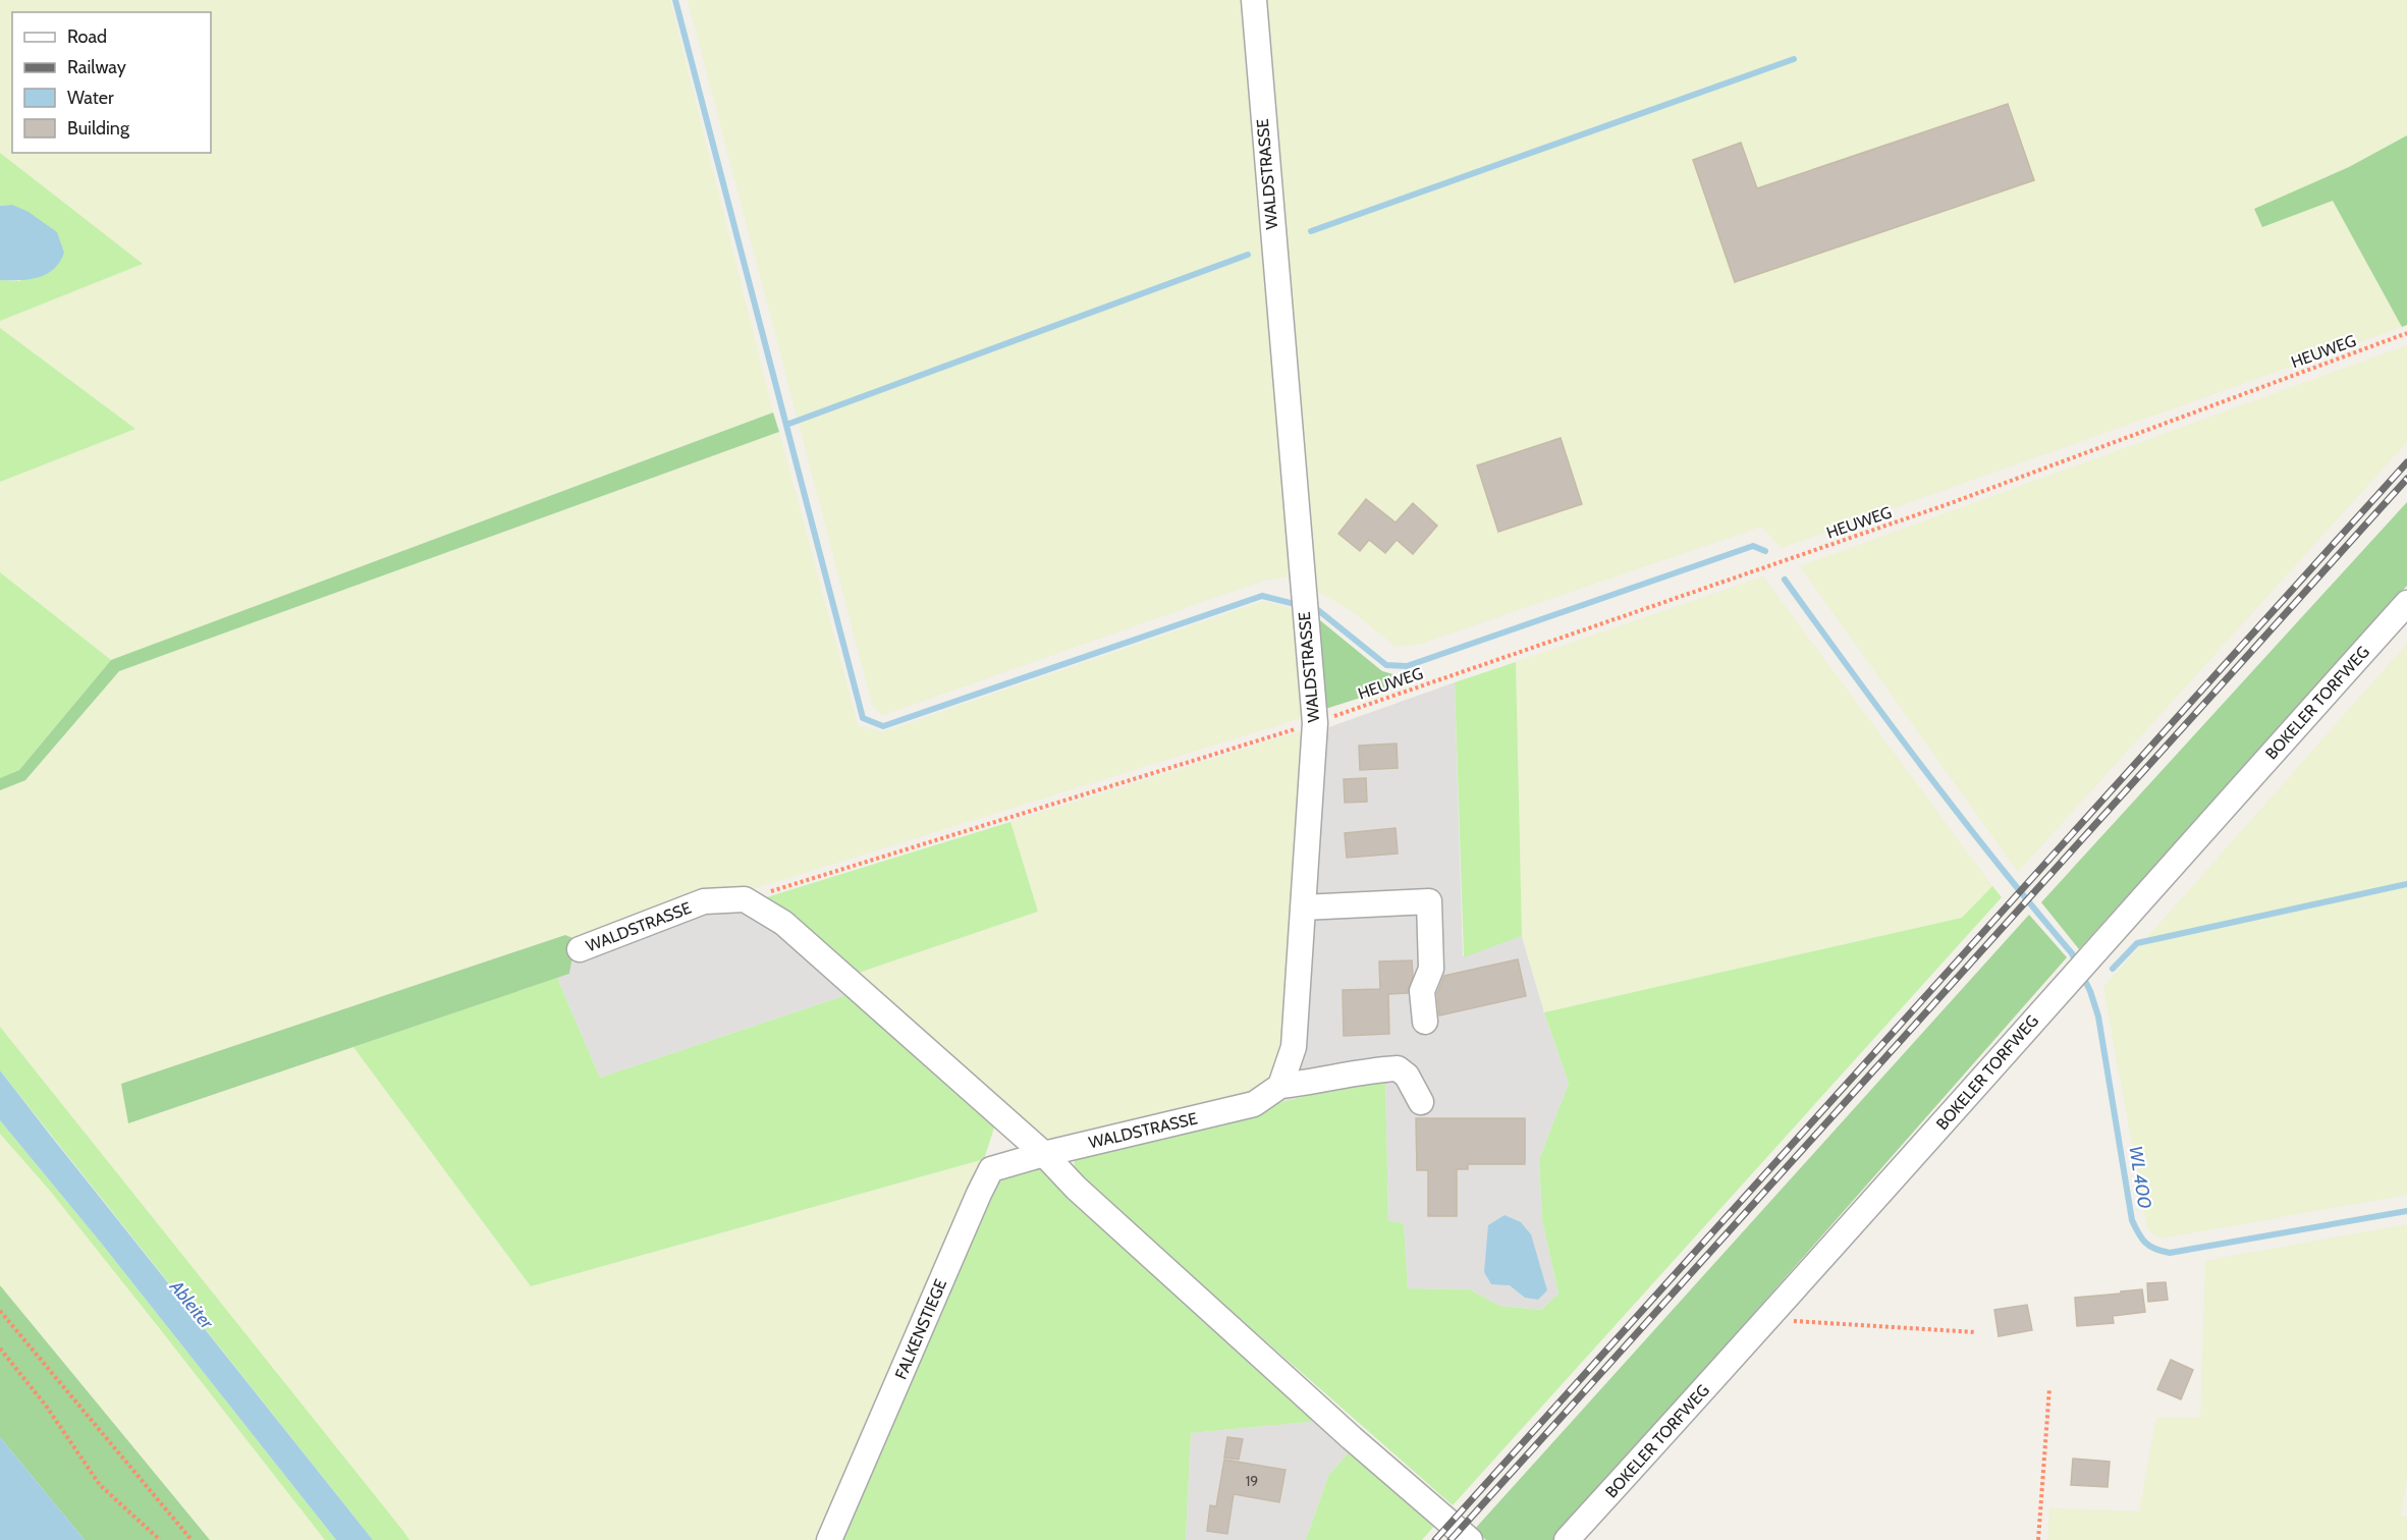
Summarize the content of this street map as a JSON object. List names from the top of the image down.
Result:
{
  "streets": {
    "street": ["WALDSTRASSE", "BOKELER TORFWEG", "FALKENSTIEGE"],
    "path": ["HEUWEG"]
  },
  "crossings": [
    ["WALDSTRASSE", "HEUWEG"],
    ["WALDSTRASSE", "FALKENSTIEGE"]
  ],
  "water": ["WL 400", "Ableiter"],
  "house_numbers": ["19"],
  "legend": [
    "Road",
    "Railway",
    "Water",
    "Building"
  ]
}
